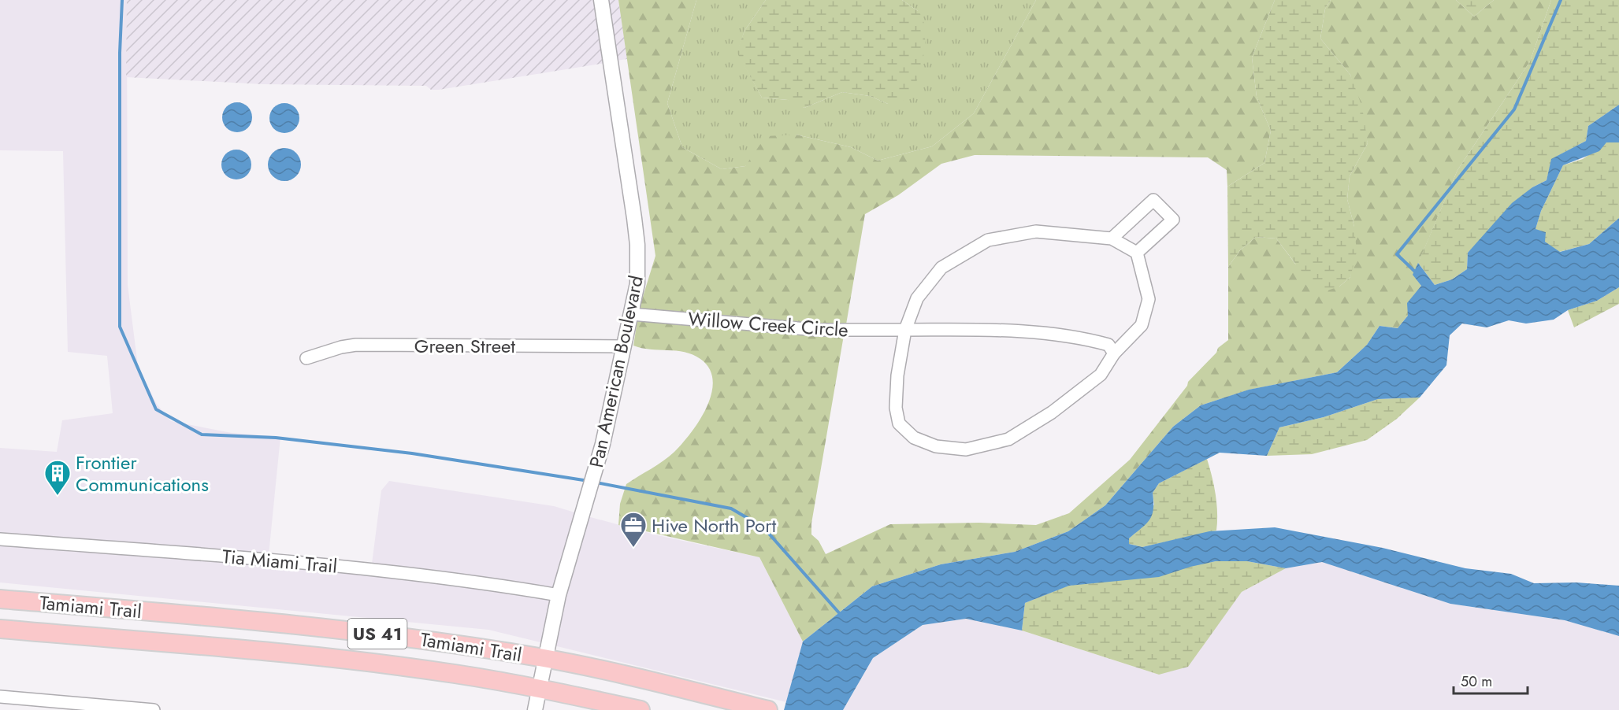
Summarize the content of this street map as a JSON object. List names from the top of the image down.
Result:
{
  "streets": {
    "main road": ["Tamiami Trail", "US 41"],
    "street": [
      "Willow Creek Circle",
      "Green Street",
      "Pan American Boulevard",
      "Tia Miami Trail"
    ]
  },
  "crossings": [
    ["Willow Creek Circle", "Pan American Boulevard"],
    ["Green Street", "Pan American Boulevard"],
    ["Pan American Boulevard", "Tia Miami Trail"],
    ["Pan American Boulevard", "Tamiami Trail"]
  ],
  "places": {
    "building": ["Frontier Communications"],
    "office": ["Hive North Port"]
  },
  "scale_bar": "50 m"
}
